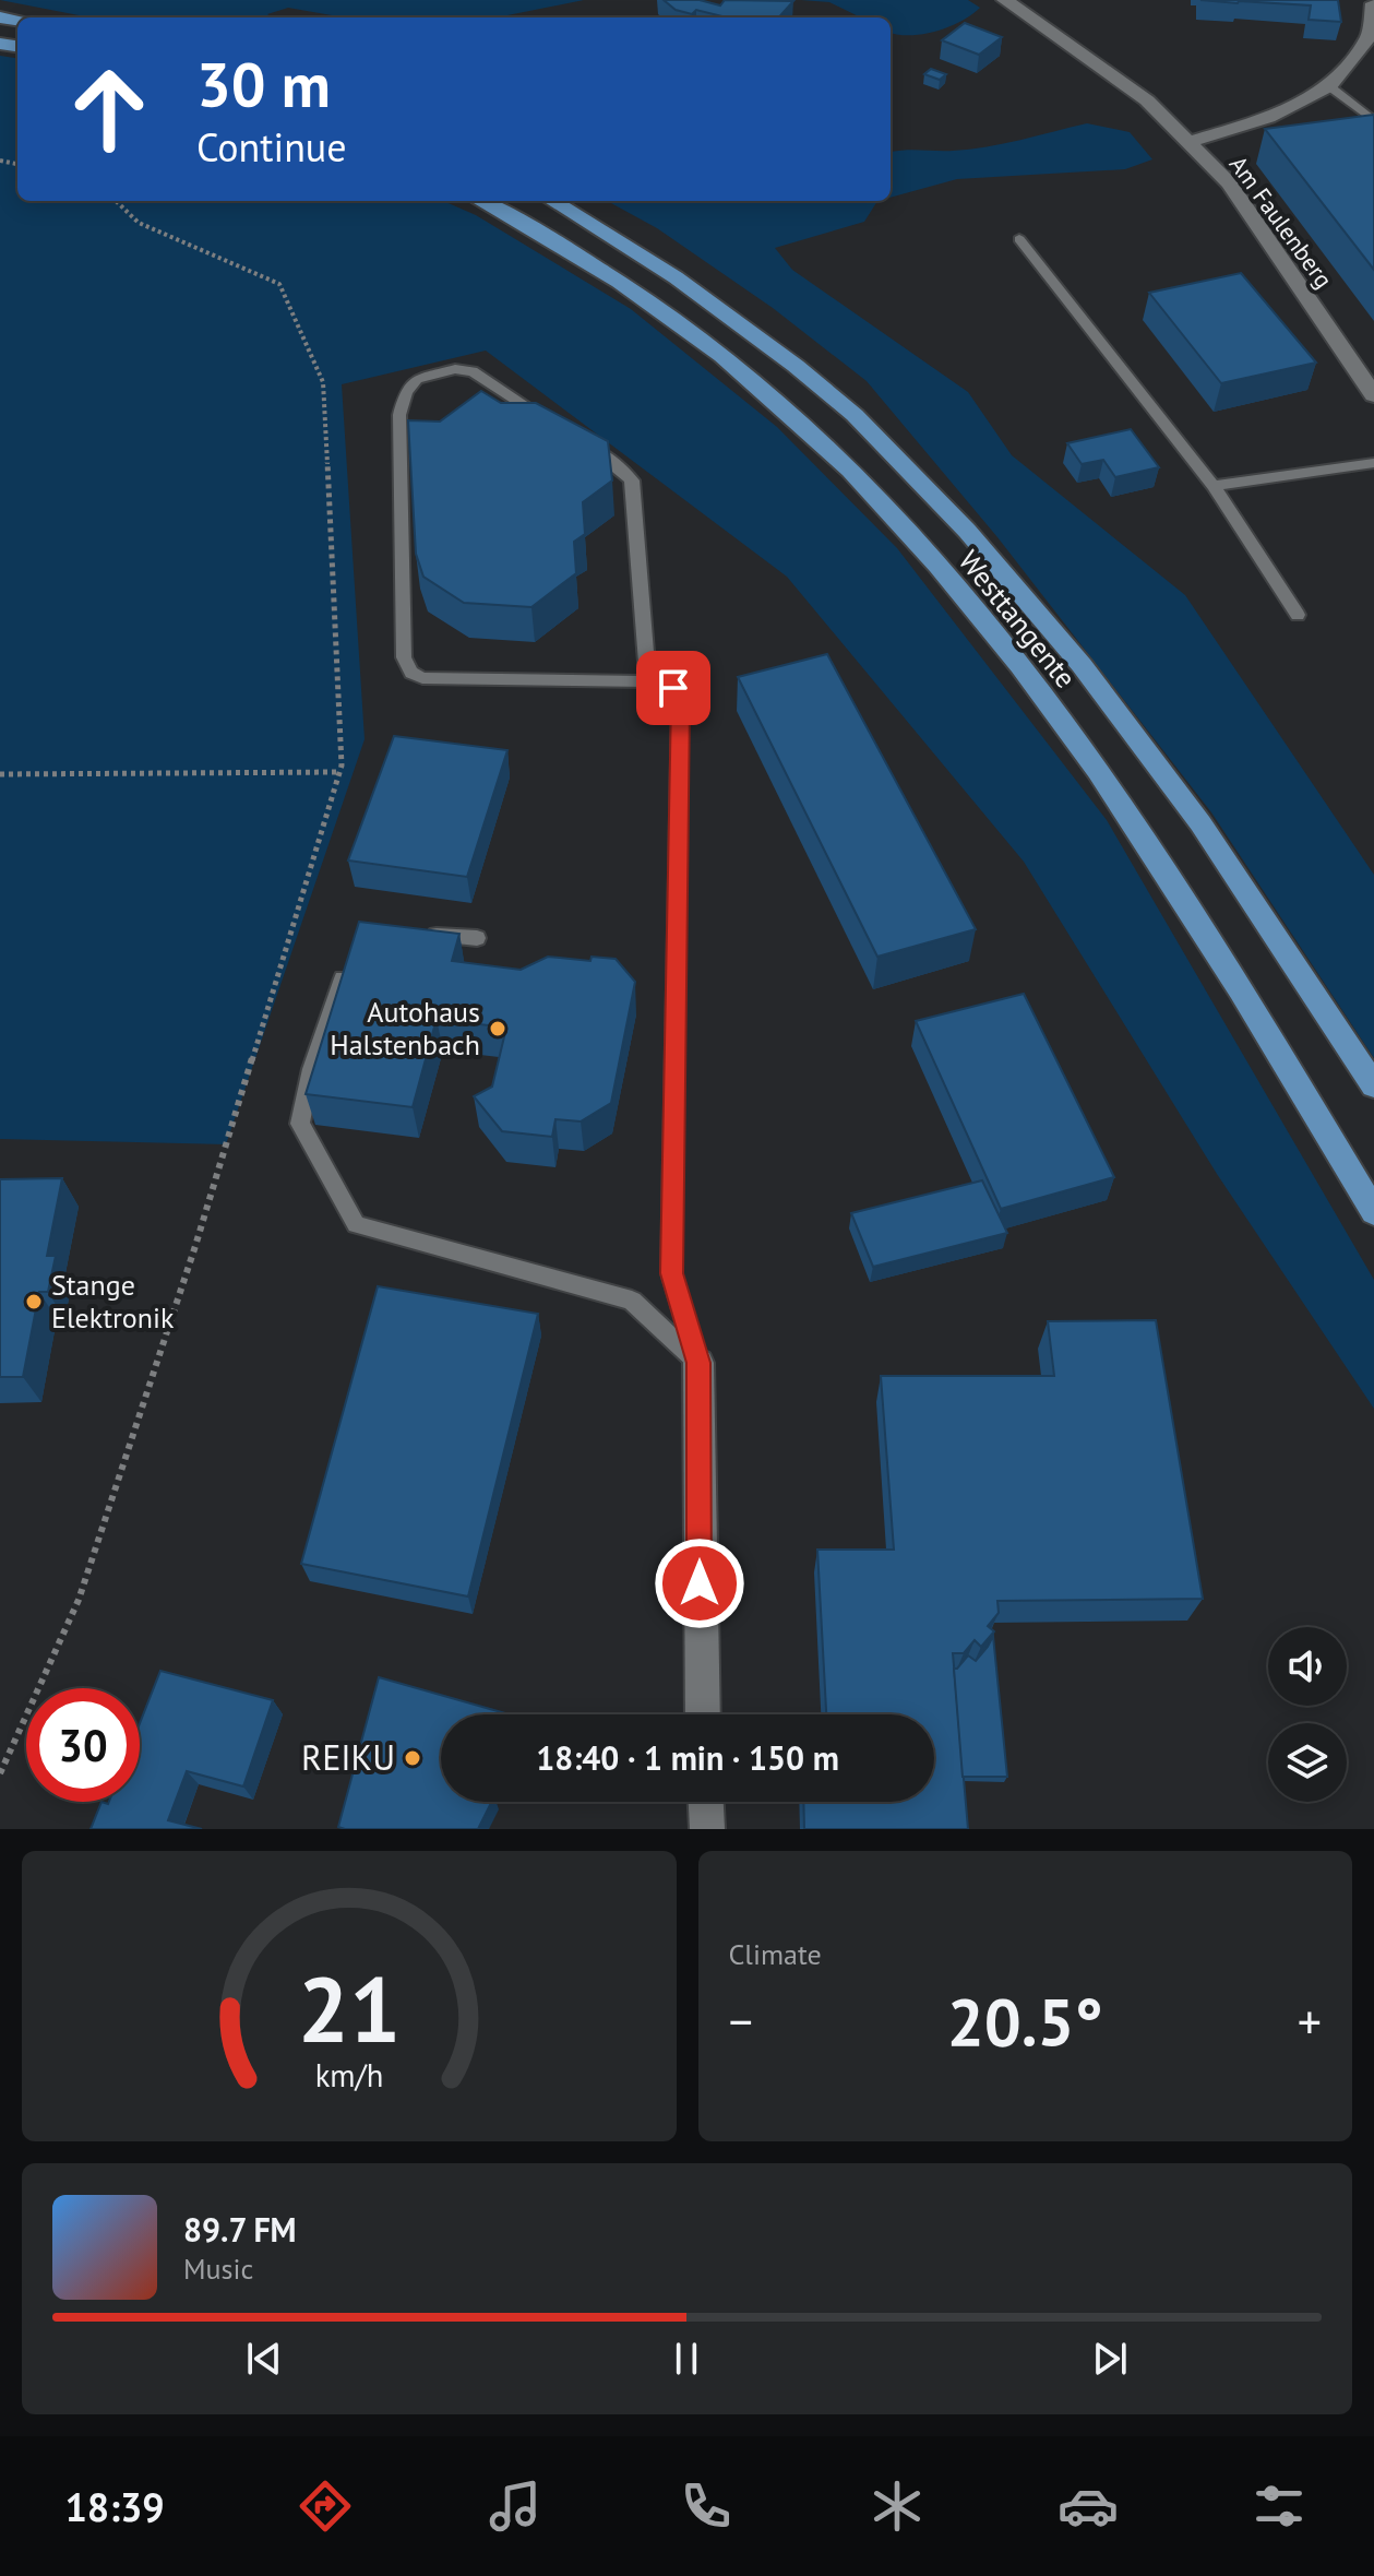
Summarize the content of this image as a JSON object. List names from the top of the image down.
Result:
{
  "streets": {
    "main road": ["Westtangente"],
    "street": ["Am Faulenberg"]
  },
  "places": ["Autohaus Halstenbach", "Stange Elektronik", "REIKU"],
  "page": {
    "turn": ["30 m", "Continue"],
    "limit": "30",
    "trip": "18:40 · 1 min · 150 m",
    "tile": "Climate",
    "heat": ["−", "20.5°", "+"],
    "song": ["89.7 FM", "Music"],
    "tabs": "18:39",
    "gauge": ["21", "km/h"]
  }
}
